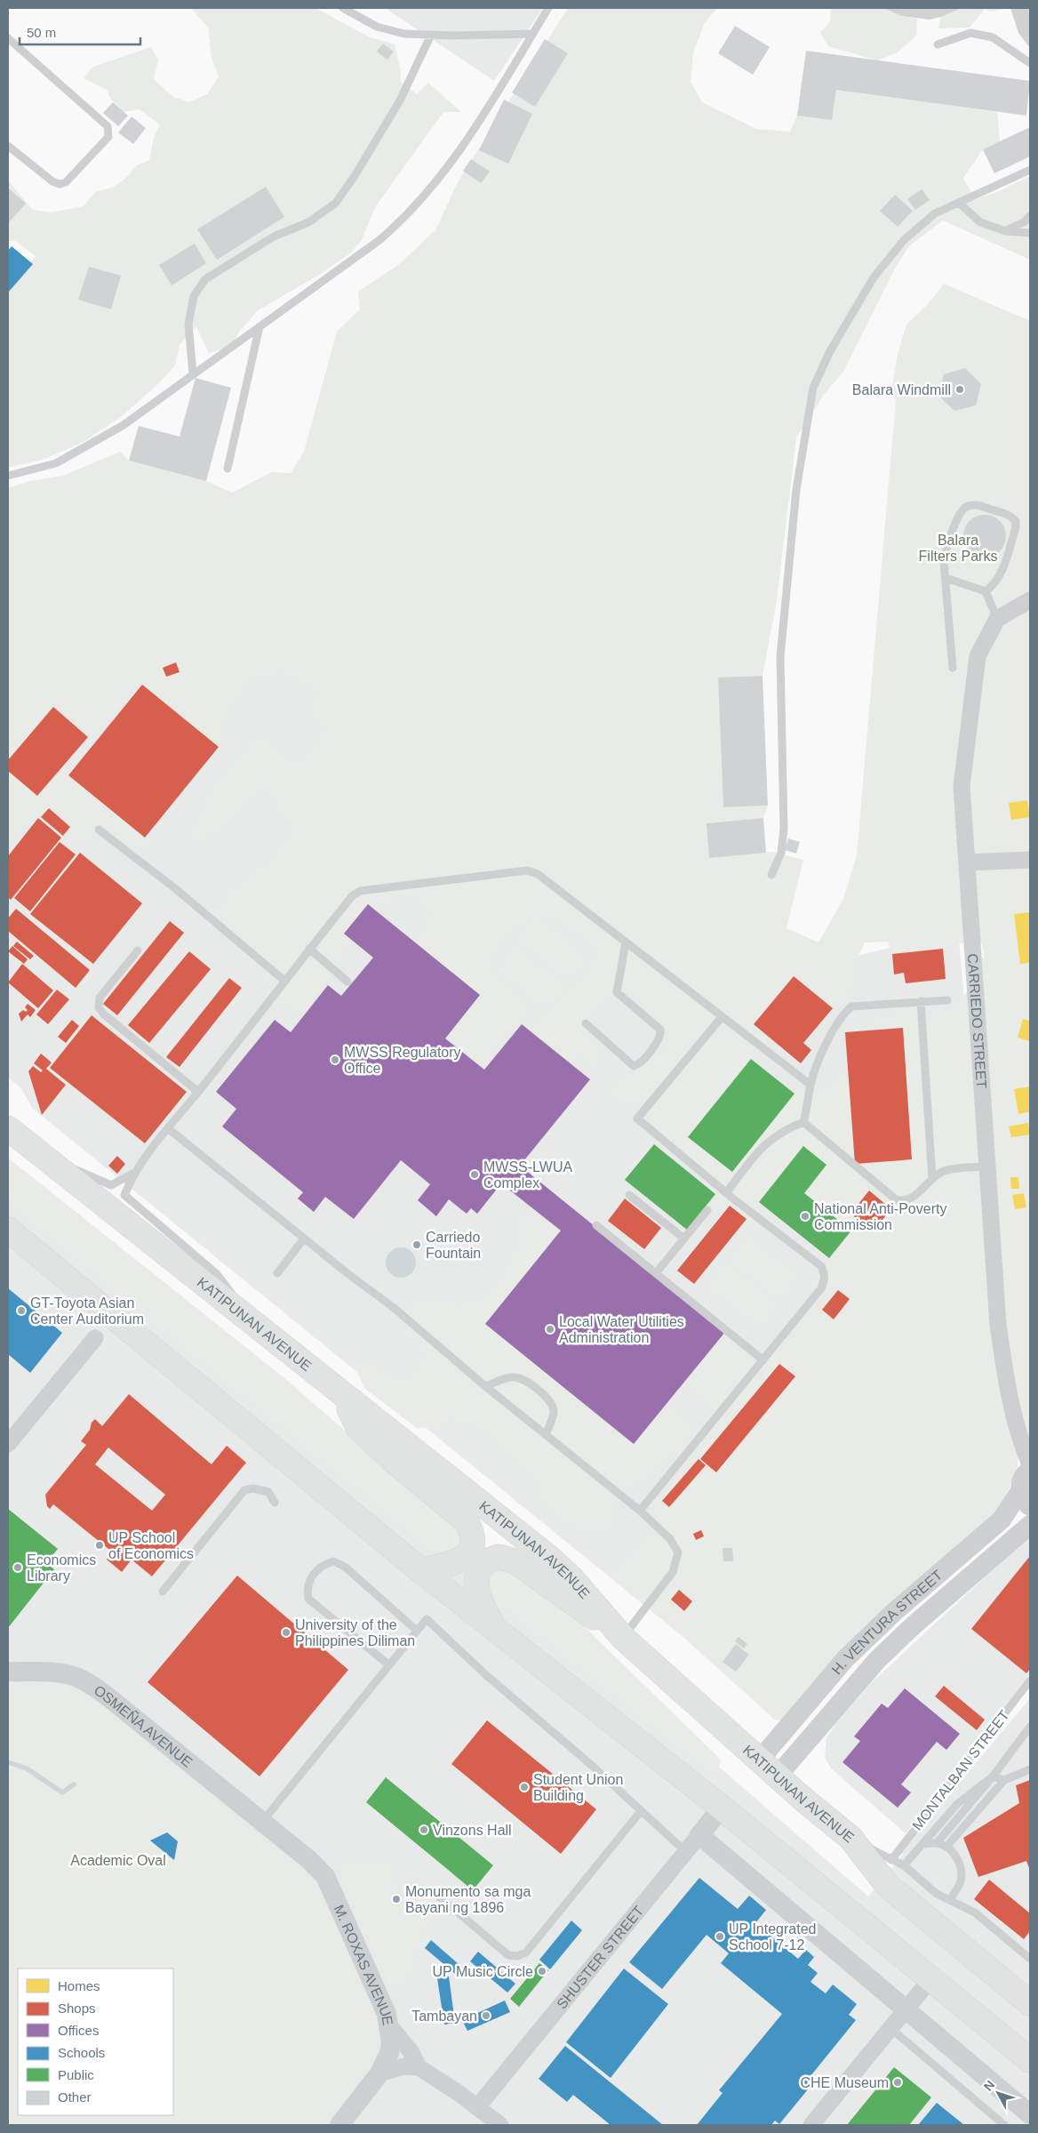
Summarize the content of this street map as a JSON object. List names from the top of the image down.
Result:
{
  "streets": {
    "main road": ["KATIPUNAN AVENUE"],
    "street": [
      "CARRIEDO STREET",
      "H. VENTURA STREET",
      "OSMEÑA AVENUE",
      "SHUSTER STREET",
      "M. ROXAS AVENUE"
    ],
    "lane": ["MONTALBAN STREET"]
  },
  "crossings": [
    ["KATIPUNAN AVENUE", "H. VENTURA STREET"],
    ["OSMEÑA AVENUE", "M. ROXAS AVENUE"]
  ],
  "parks": ["Balara Filters Parks", "Academic Oval"],
  "places": [
    "Balara Windmill",
    "MWSS Regulatory Office",
    "MWSS-LWUA Complex",
    "National Anti-Poverty Commission",
    "Carriedo Fountain",
    "GT-Toyota Asian Center Auditorium",
    "Local Water Utilities Administration",
    "UP School of Economics",
    "Economics Library",
    "University of the Philippines Diliman",
    "Student Union Building",
    "Vinzons Hall",
    "Monumento sa mga Bayani ng 1896",
    "UP Integrated School 7-12",
    "UP Music Circle",
    "Tambayan",
    "CHE Museum"
  ],
  "legend": [
    "Homes",
    "Shops",
    "Offices",
    "Schools",
    "Public",
    "Other"
  ],
  "scale_bar": "50 m",
  "north": "top left"
}
